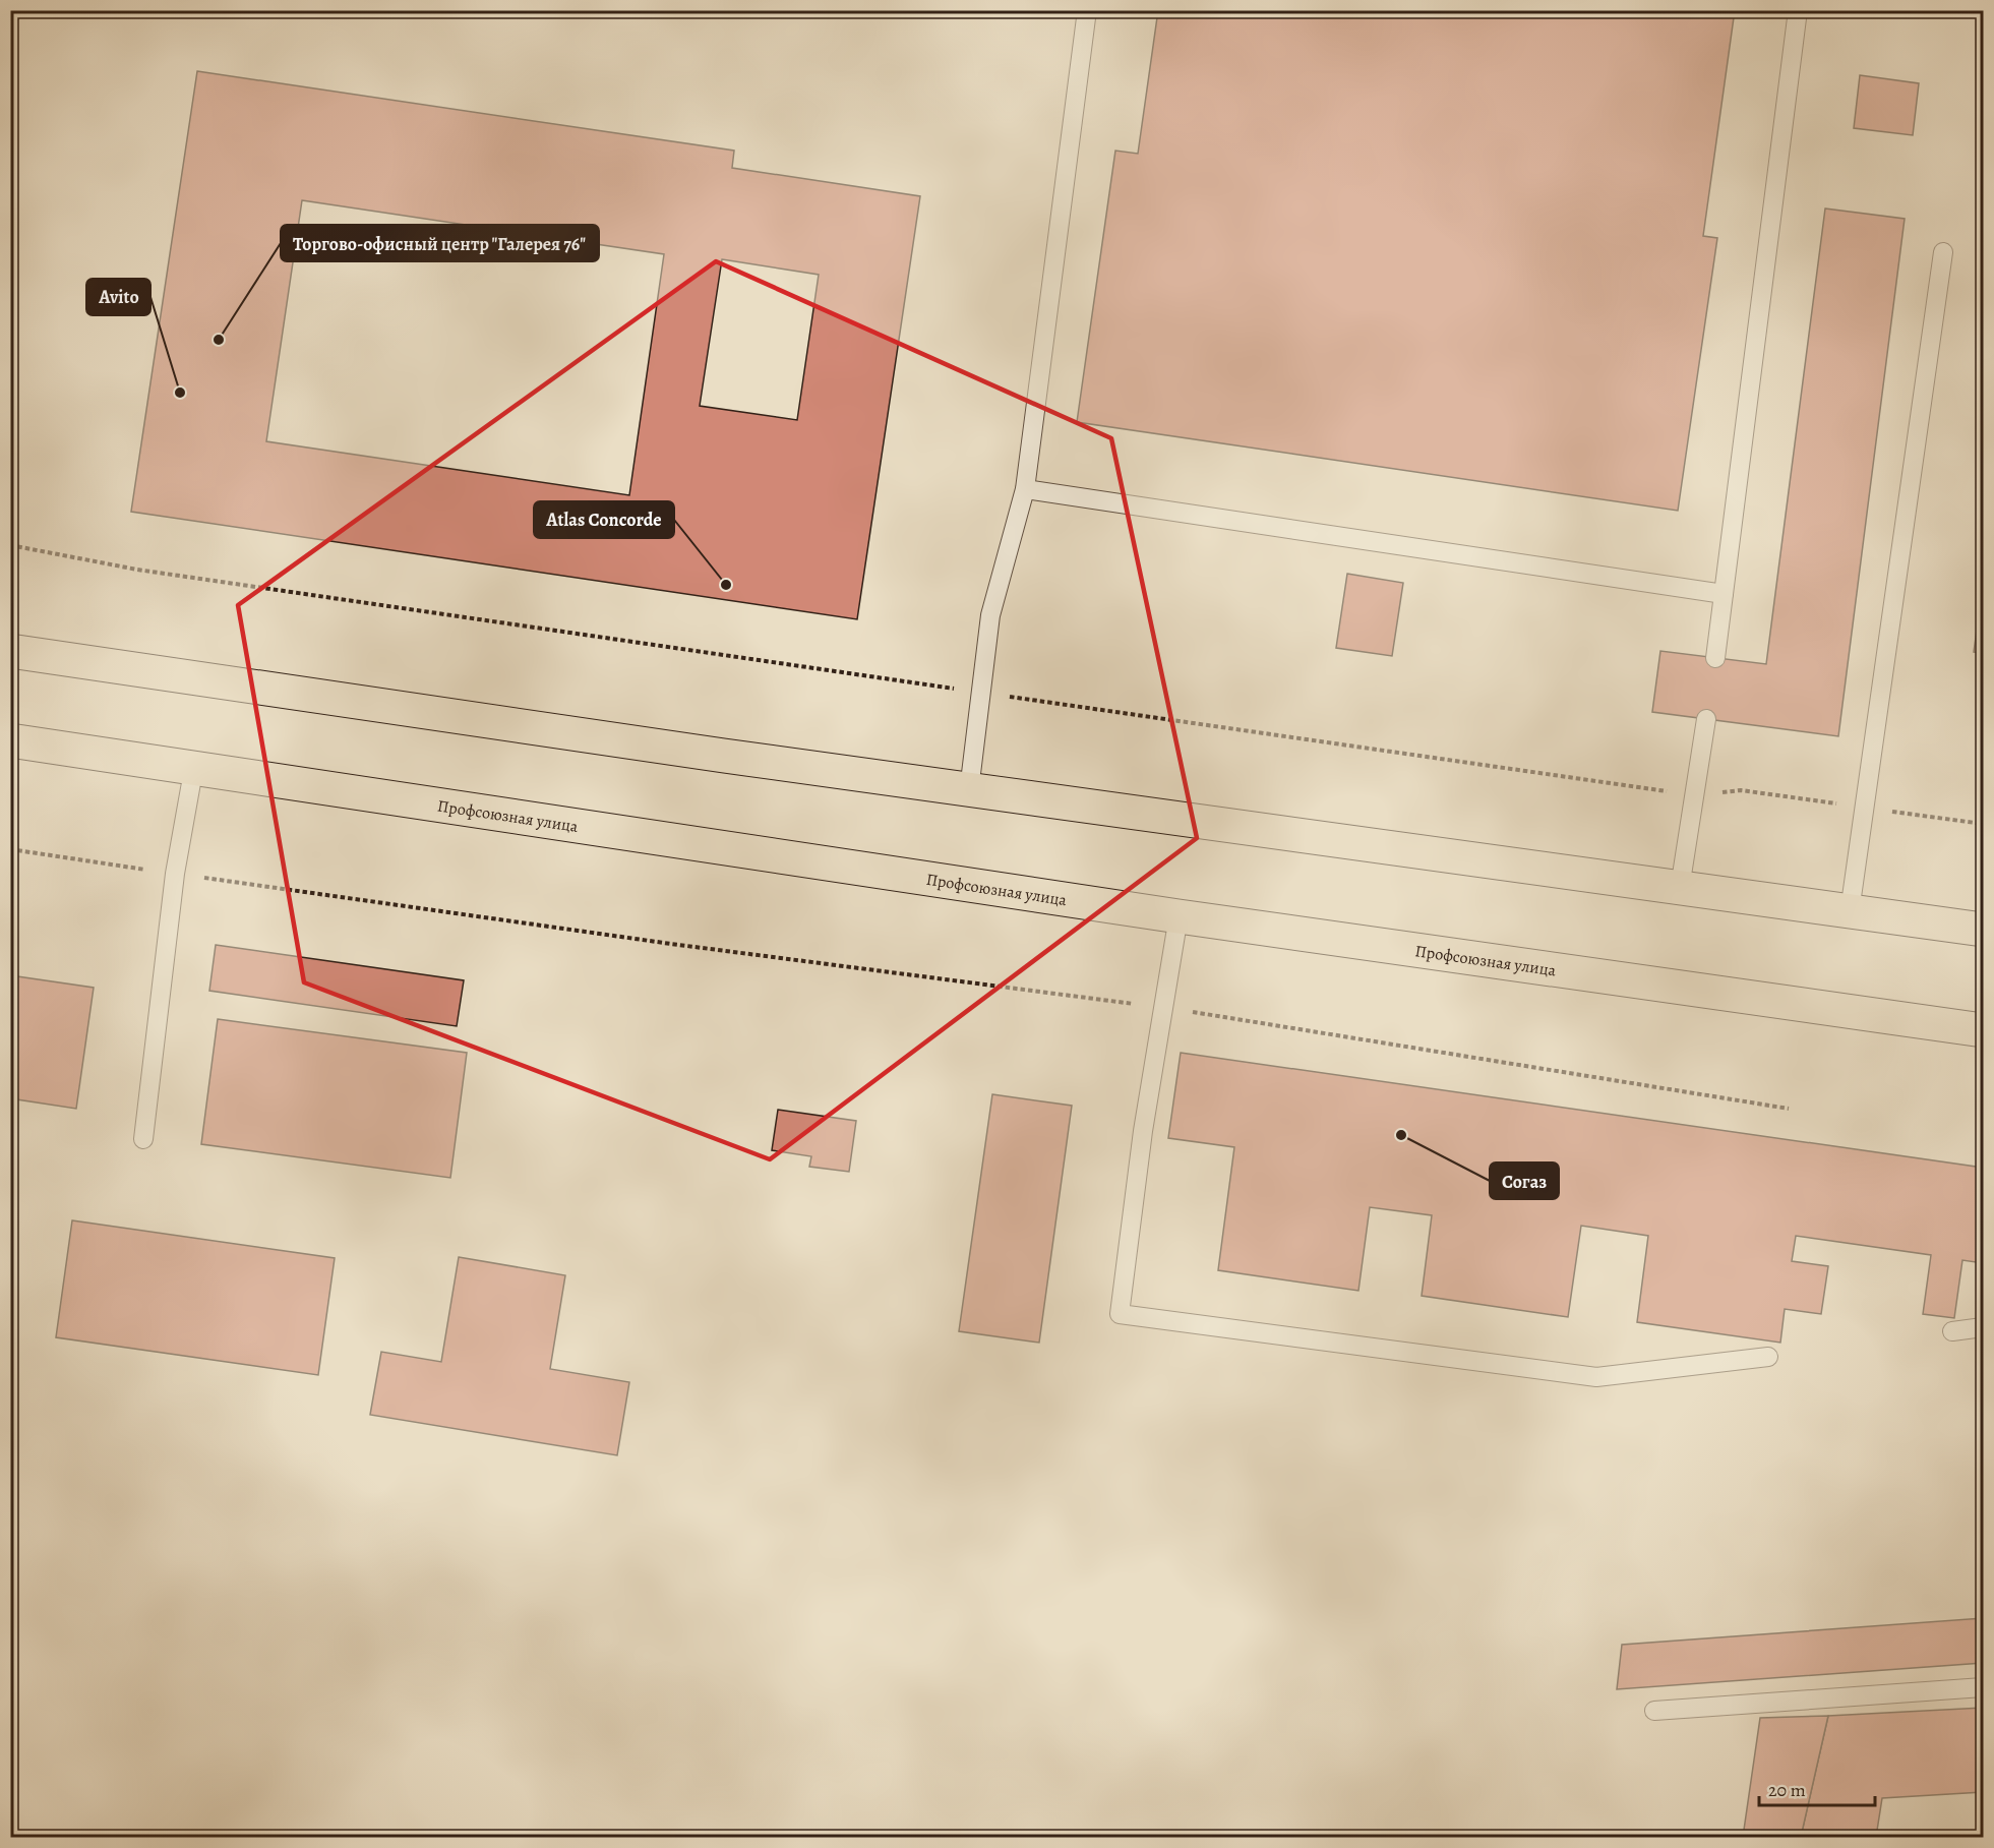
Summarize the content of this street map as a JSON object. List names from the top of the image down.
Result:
{
  "streets": {
    "main road": ["Профсоюзная улица"]
  },
  "places": [
    "Торгово-офисный центр \"Галерея 76\"",
    "Avito",
    "Atlas Concorde",
    "Согаз"
  ],
  "scale_bar": "20 m"
}
